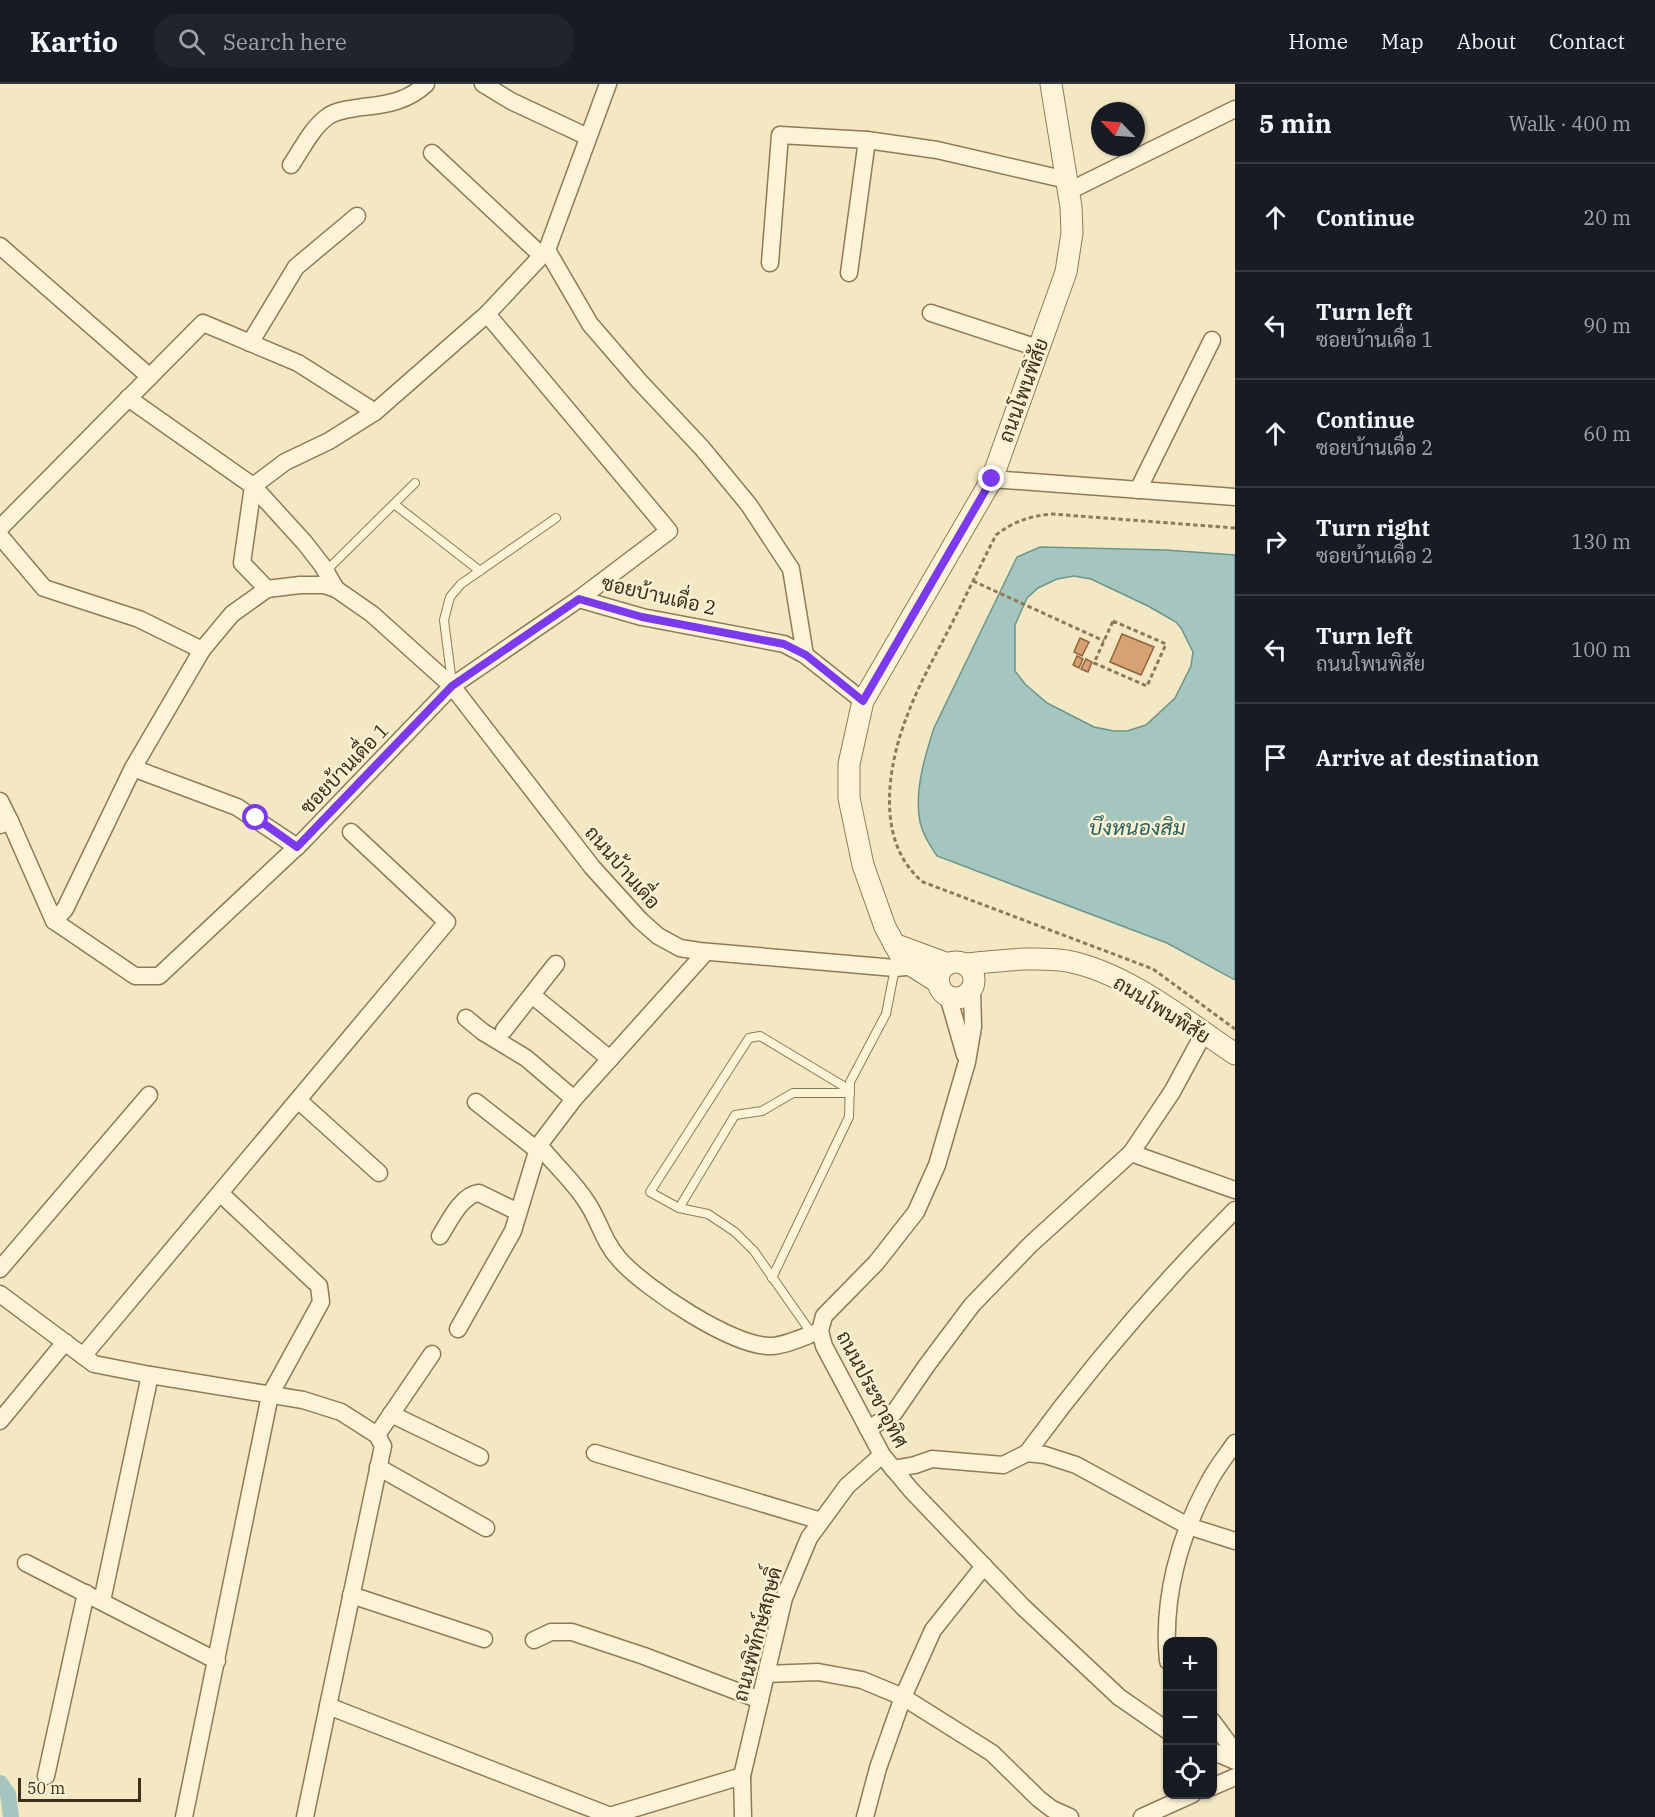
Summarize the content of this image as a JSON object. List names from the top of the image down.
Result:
{
  "streets": {
    "street": [
      "ถนนโพนพิสัย",
      "ซอยบ้านเดื่อ 2",
      "ซอยบ้านเดื่อ 1",
      "ถนนบ้านเดื่อ",
      "ถนนประชาอุทิศ",
      "ถนนพิทักษ์สฤษดิ์"
    ]
  },
  "crossings": [
    ["ถนนโพนพิสัย", "ซอยบ้านเดื่อ 2"],
    ["ถนนโพนพิสัย", "ถนนบ้านเดื่อ"],
    ["ถนนโพนพิสัย", "ถนนประชาอุทิศ"],
    ["ซอยบ้านเดื่อ 2", "ซอยบ้านเดื่อ 1"],
    ["ซอยบ้านเดื่อ 2", "ถนนบ้านเดื่อ"],
    ["ซอยบ้านเดื่อ 1", "ถนนบ้านเดื่อ"],
    ["ถนนบ้านเดื่อ", "ถนนประชาอุทิศ"],
    ["ถนนประชาอุทิศ", "ถนนพิทักษ์สฤษดิ์"]
  ],
  "water": ["บึงหนองสิม"],
  "scale_bar": "50 m",
  "north": "top left",
  "page": {
    "header": "Kartio",
    "search": "Search here",
    "nav": [
      "Home",
      "Map",
      "About",
      "Contact"
    ],
    "heading": ["5 min", "Walk · 400 m"],
    "list": [
      ["Continue", "20 m"],
      ["Turn left", "ซอยบ้านเดื่อ 1", "90 m"],
      ["Continue", "ซอยบ้านเดื่อ 2", "60 m"],
      ["Turn right", "ซอยบ้านเดื่อ 2", "130 m"],
      ["Turn left", "ถนนโพนพิสัย", "100 m"],
      "Arrive at destination"
    ],
    "map_buttons": ["+", "−"],
    "scale": "50 m"
  }
}
